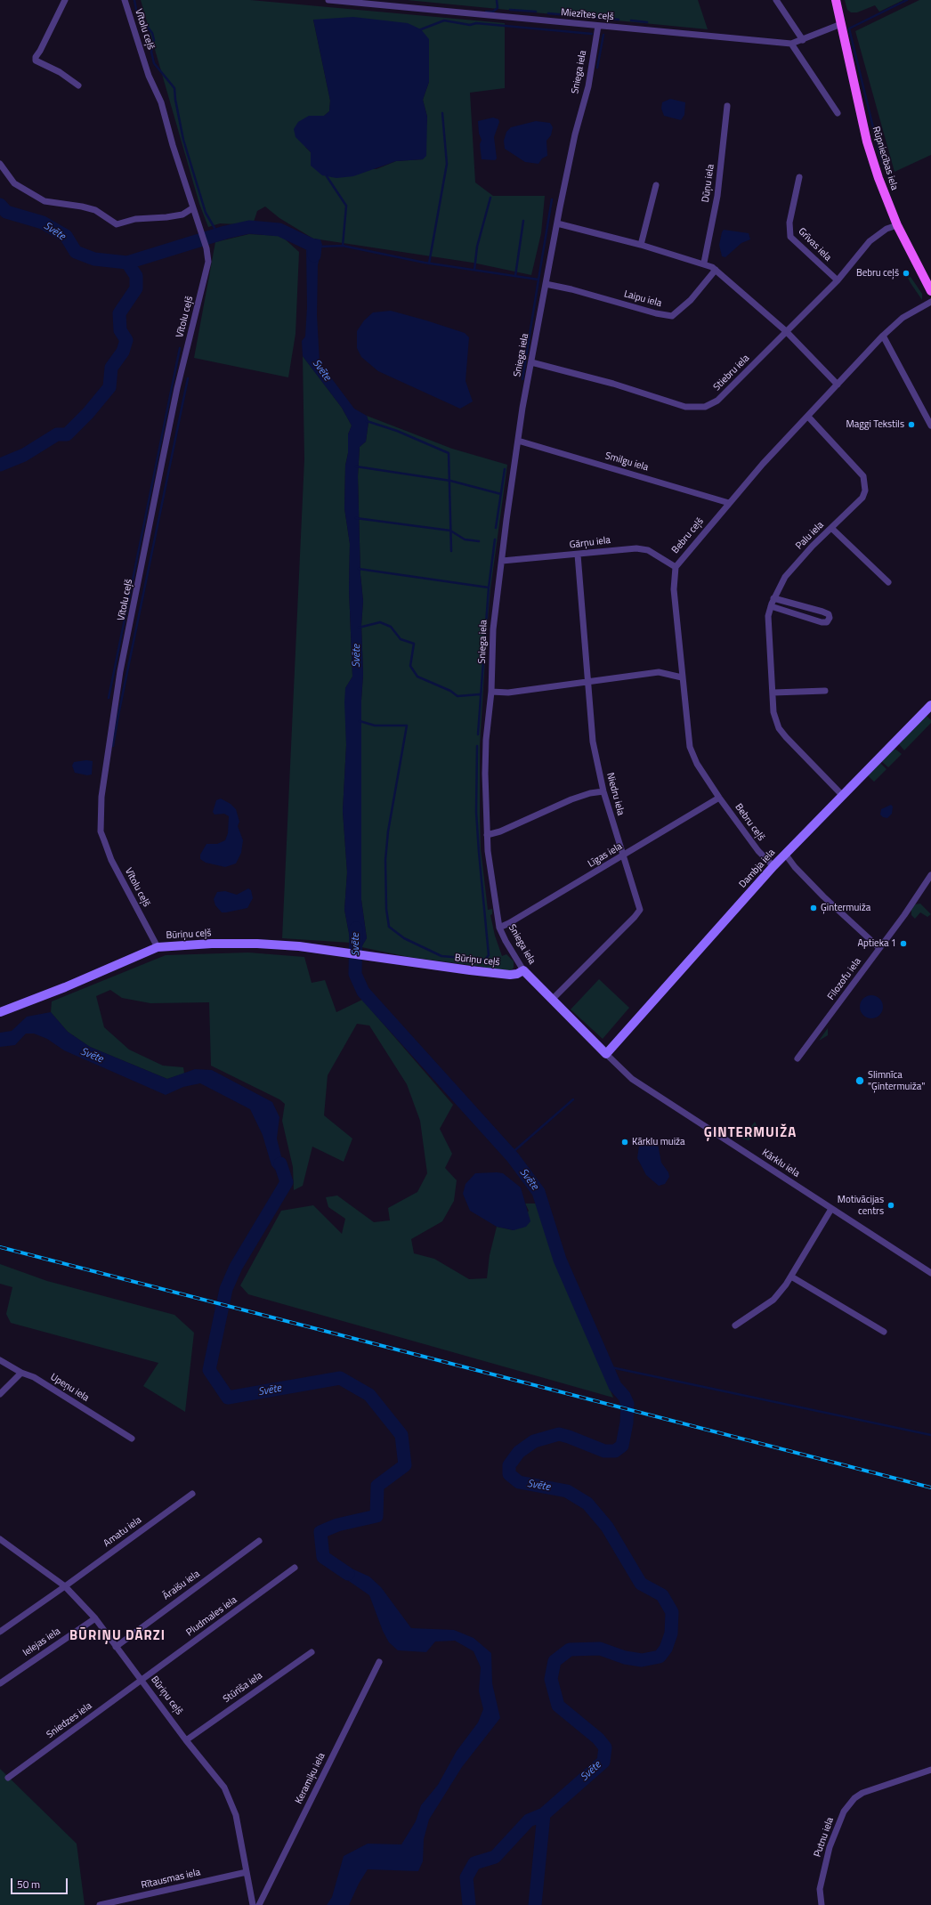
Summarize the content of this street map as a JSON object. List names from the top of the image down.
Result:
{
  "streets": {
    "main road": ["Rūpniecības iela"],
    "street": [
      "Miezītes ceļš",
      "Vītolu ceļš",
      "Sniega iela",
      "Dūņu iela",
      "Grīvas iela",
      "Laipu iela",
      "Stiebru iela",
      "Smilgu iela",
      "Bebru ceļš",
      "Palu iela",
      "Gārņu iela",
      "Niedru iela",
      "Līgas iela",
      "Dambja iela",
      "Būriņu ceļš",
      "Filozofu iela",
      "Kārklu iela",
      "Upeņu iela",
      "Amatu iela",
      "Āraišu iela",
      "Pludmales iela",
      "Ielejas iela",
      "Stūrīša iela",
      "Sniedzes iela",
      "Keramiķu iela",
      "Putnu iela",
      "Rītausmas iela"
    ]
  },
  "crossings": [
    ["Miezītes ceļš", "Sniega iela"],
    ["Miezītes ceļš", "Rūpniecības iela"],
    ["Vītolu ceļš", "Būriņu ceļš"],
    ["Sniega iela", "Laipu iela"],
    ["Sniega iela", "Stiebru iela"],
    ["Sniega iela", "Smilgu iela"],
    ["Sniega iela", "Gārņu iela"],
    ["Sniega iela", "Niedru iela"],
    ["Sniega iela", "Līgas iela"],
    ["Sniega iela", "Dambja iela"],
    ["Sniega iela", "Būriņu ceļš"],
    ["Sniega iela", "Kārklu iela"],
    ["Rūpniecības iela", "Stiebru iela"],
    ["Grīvas iela", "Stiebru iela"],
    ["Smilgu iela", "Bebru ceļš"],
    ["Bebru ceļš", "Palu iela"],
    ["Bebru ceļš", "Gārņu iela"],
    ["Bebru ceļš", "Līgas iela"],
    ["Bebru ceļš", "Dambja iela"],
    ["Palu iela", "Dambja iela"],
    ["Gārņu iela", "Niedru iela"],
    ["Niedru iela", "Līgas iela"],
    ["Dambja iela", "Kārklu iela"],
    ["Būriņu ceļš", "Amatu iela"],
    ["Būriņu ceļš", "Āraišu iela"],
    ["Būriņu ceļš", "Pludmales iela"],
    ["Būriņu ceļš", "Ielejas iela"],
    ["Būriņu ceļš", "Stūrīša iela"],
    ["Būriņu ceļš", "Sniedzes iela"],
    ["Būriņu ceļš", "Rītausmas iela"],
    ["Pludmales iela", "Sniedzes iela"]
  ],
  "districts": ["ĢINTERMUIŽA", "BŪRIŅU DĀRZI"],
  "water": ["Svēte"],
  "places": [
    "Bebru ceļš",
    "Maggi Tekstils",
    "Ģintermuiža",
    "Aptieka 1",
    "Slimnīca \"Ģintermuiža\"",
    "Kārklu muiža",
    "Motivācijas centrs"
  ],
  "scale_bar": "50 m"
}
